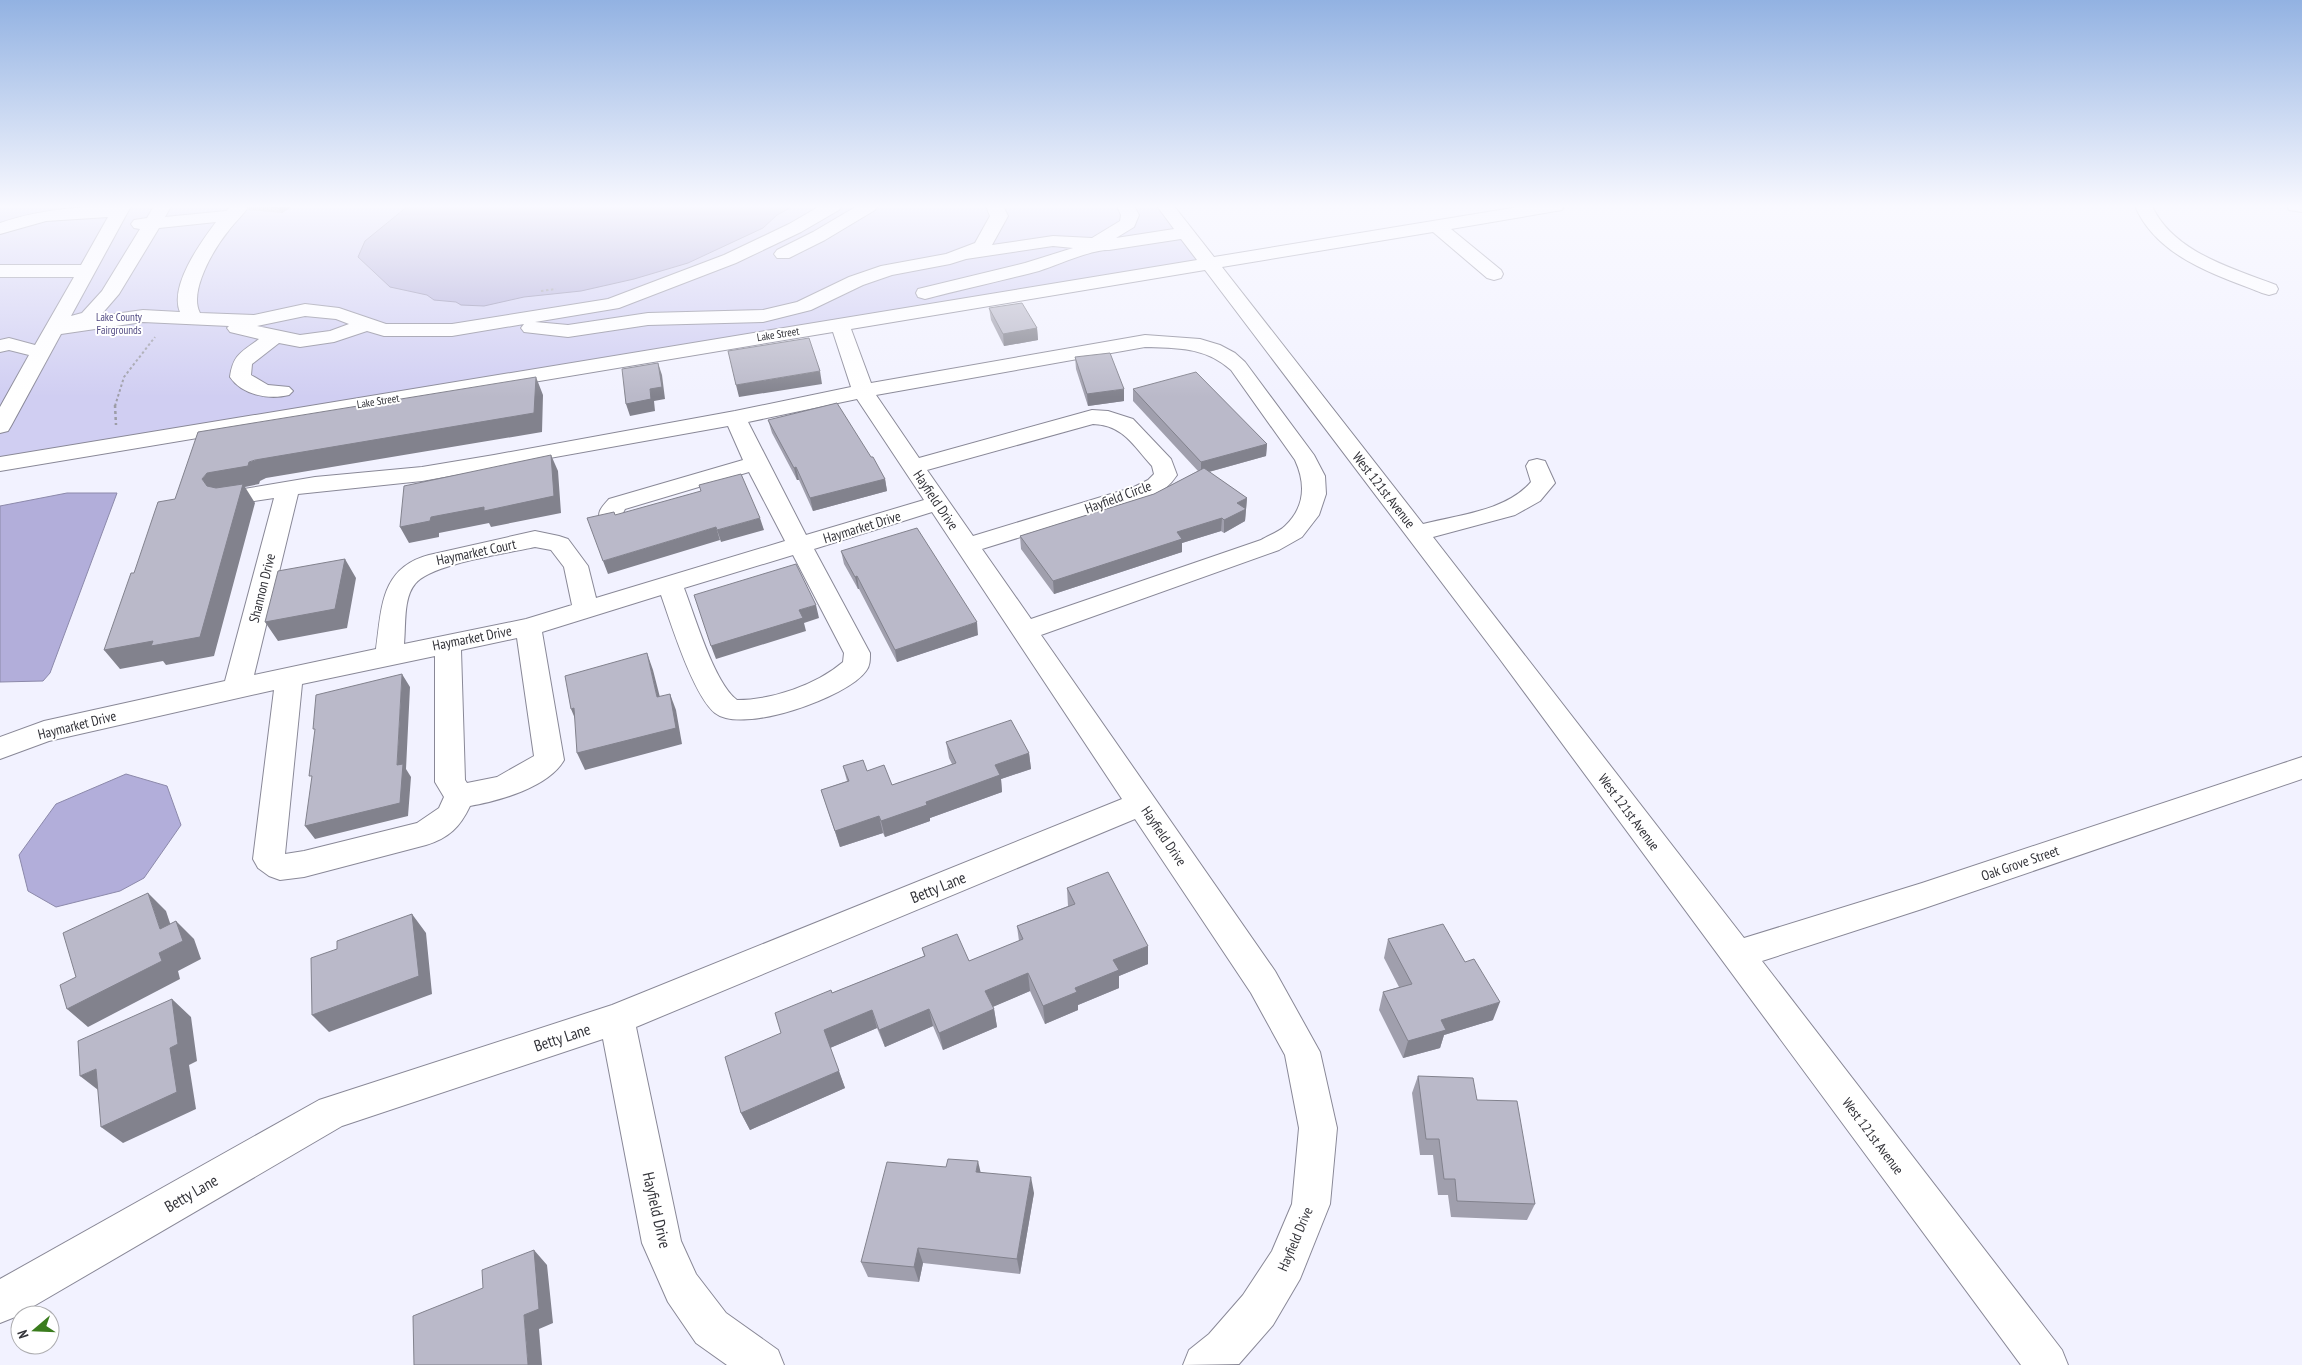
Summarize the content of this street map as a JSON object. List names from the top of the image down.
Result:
{
  "streets": {
    "street": [
      "Lake Street",
      "West 121st Avenue",
      "Hayfield Circle",
      "Hayfield Drive",
      "Haymarket Drive",
      "Haymarket Court",
      "Shannon Drive",
      "Oak Grove Street",
      "Betty Lane"
    ]
  },
  "crossings": [
    ["Lake Street", "Hayfield Drive"],
    ["West 121st Avenue", "Oak Grove Street"],
    ["Hayfield Circle", "Hayfield Drive"],
    ["Hayfield Drive", "Haymarket Drive"],
    ["Hayfield Drive", "Betty Lane"],
    ["Haymarket Drive", "Haymarket Court"],
    ["Haymarket Drive", "Shannon Drive"]
  ],
  "parks": ["Lake County Fairgrounds"],
  "north": "left"
}
